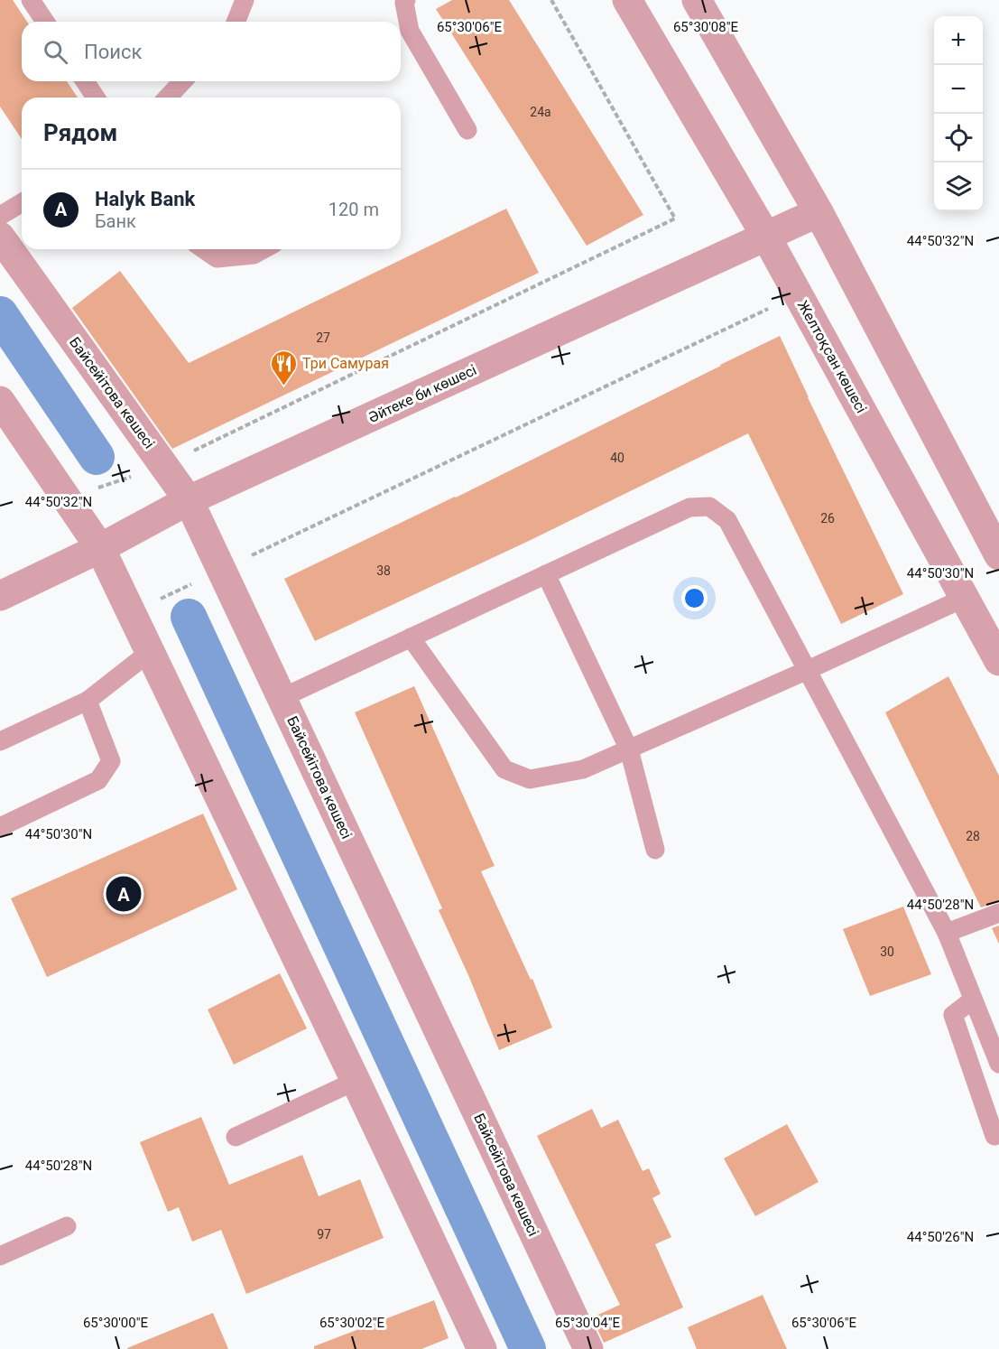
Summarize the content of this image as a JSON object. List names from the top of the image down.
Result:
{
  "streets": {
    "street": ["Желтоқсан көшесі", "Байсейітова көшесі", "Әйтеке би көшесі"]
  },
  "crossings": [
    ["Желтоқсан көшесі", "Әйтеке би көшесі"],
    ["Байсейітова көшесі", "Әйтеке би көшесі"]
  ],
  "places": {
    "restaurant": ["Три Самурая"]
  },
  "house_numbers": [
    "24а",
    "27",
    "40",
    "26",
    "38",
    "28",
    "30",
    "97"
  ],
  "page": {
    "map_buttons": ["+", "−"],
    "search": "Поиск",
    "heading": "Рядом",
    "list": [
      {
        "mark": "A",
        "name": "Halyk Bank",
        "note": "Банк",
        "value": "120 m"
      }
    ],
    "pins": "A"
  },
  "coordinates": [
    "65°30'06\"E",
    "65°30'08\"E",
    "44°50'32\"N",
    "44°50'30\"N",
    "44°50'28\"N",
    "44°50'26\"N",
    "65°30'00\"E",
    "65°30'02\"E",
    "65°30'04\"E"
  ]
}
